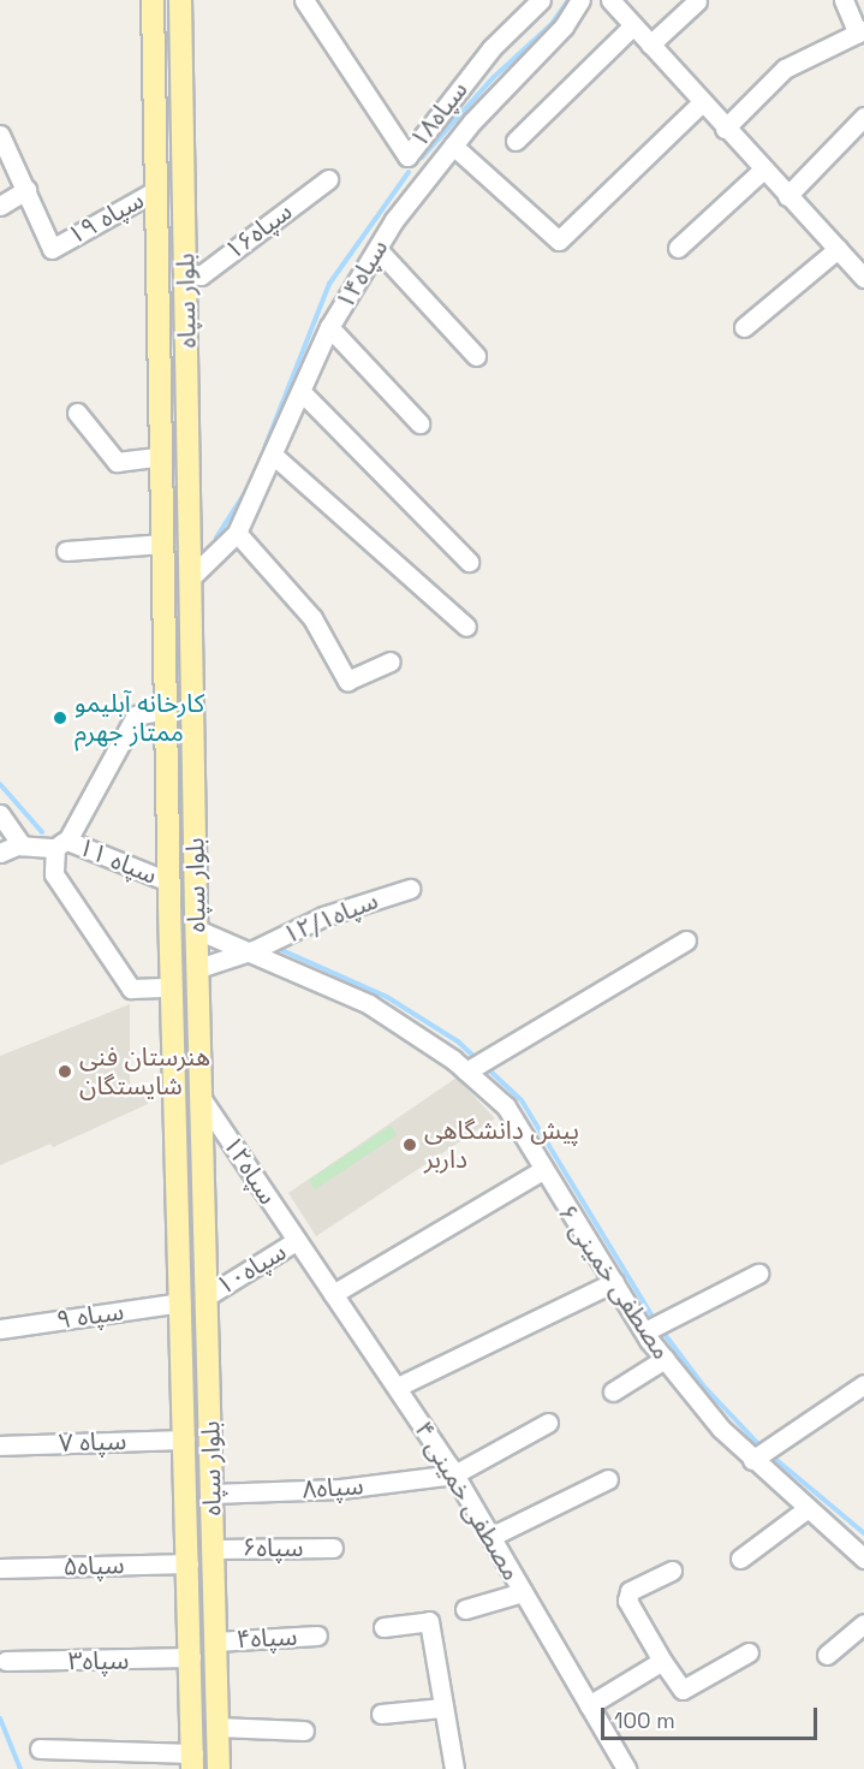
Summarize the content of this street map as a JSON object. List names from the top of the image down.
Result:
{
  "streets": {
    "main road": ["بلوار سپاه"],
    "street": [
      "سپاه۱۸",
      "سپاه ۱۹",
      "سپاه۱۶",
      "سپاه۱۴",
      "سپاه ۱۱",
      "سپاه۱۲/۱",
      "سپاه۱۲",
      "سپاه۱۰",
      "مصطفی خمینی ۶",
      "سپاه ۹",
      "سپاه ۷",
      "سپاه۸",
      "مصطفی خمینی ۴",
      "سپاه۶",
      "سپاه۵",
      "سپاه۴",
      "سپاه۳"
    ]
  },
  "crossings": [
    ["سپاه ۱۹", "بلوار سپاه"],
    ["سپاه۱۶", "بلوار سپاه"],
    ["سپاه۱۴", "بلوار سپاه"],
    ["بلوار سپاه", "سپاه ۱۱"],
    ["بلوار سپاه", "سپاه۱۲/۱"],
    ["بلوار سپاه", "سپاه۱۲"],
    ["بلوار سپاه", "سپاه۱۰"],
    ["بلوار سپاه", "سپاه ۹"],
    ["بلوار سپاه", "سپاه ۷"],
    ["بلوار سپاه", "سپاه۸"],
    ["بلوار سپاه", "سپاه۶"],
    ["بلوار سپاه", "سپاه۵"],
    ["بلوار سپاه", "سپاه۴"],
    ["بلوار سپاه", "سپاه۳"],
    ["سپاه۱۲/۱", "مصطفی خمینی ۶"],
    ["سپاه۱۲", "سپاه۱۰"],
    ["سپاه۱۲", "مصطفی خمینی ۴"],
    ["سپاه۱۰", "مصطفی خمینی ۴"],
    ["سپاه۸", "مصطفی خمینی ۴"]
  ],
  "places": ["کارخانه آبلیمو ممتاز جهرم", "هنرستان فنی شایستگان", "پیش دانشگاهی داربر"],
  "scale_bar": "100 m"
}
